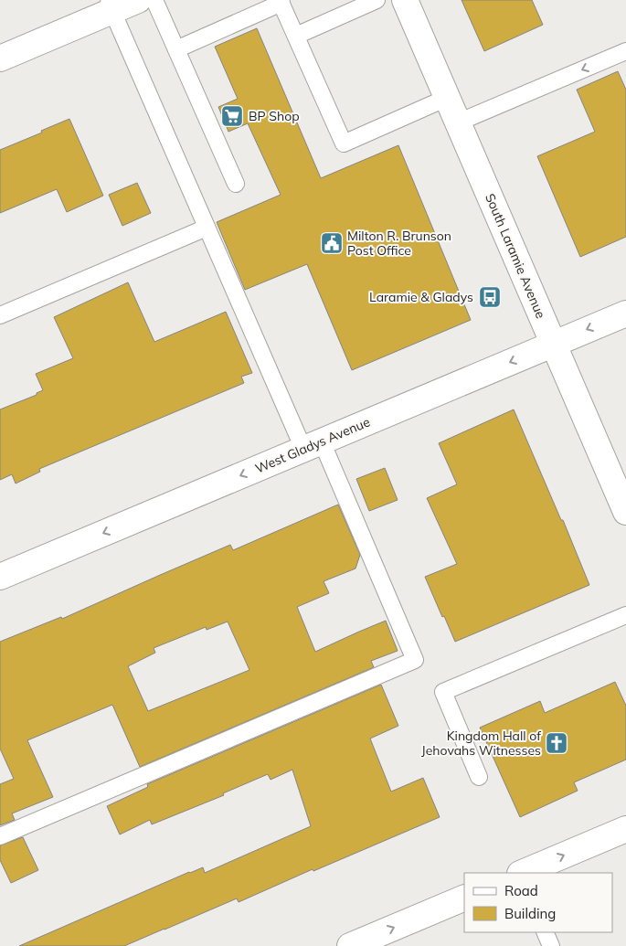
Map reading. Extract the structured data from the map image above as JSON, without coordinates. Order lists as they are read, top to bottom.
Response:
{
  "streets": {
    "street": ["South Laramie Avenue", "West Gladys Avenue"]
  },
  "crossings": [
    ["South Laramie Avenue", "West Gladys Avenue"]
  ],
  "one_way": ["West Gladys Avenue"],
  "places": {
    "supermarket": ["BP Shop"],
    "public building": ["Milton R. Brunson Post Office"],
    "bus stop": ["Laramie & Gladys"],
    "church": ["Kingdom Hall of Jehovahs Witnesses"]
  },
  "legend": ["Road", "Building"]
}
